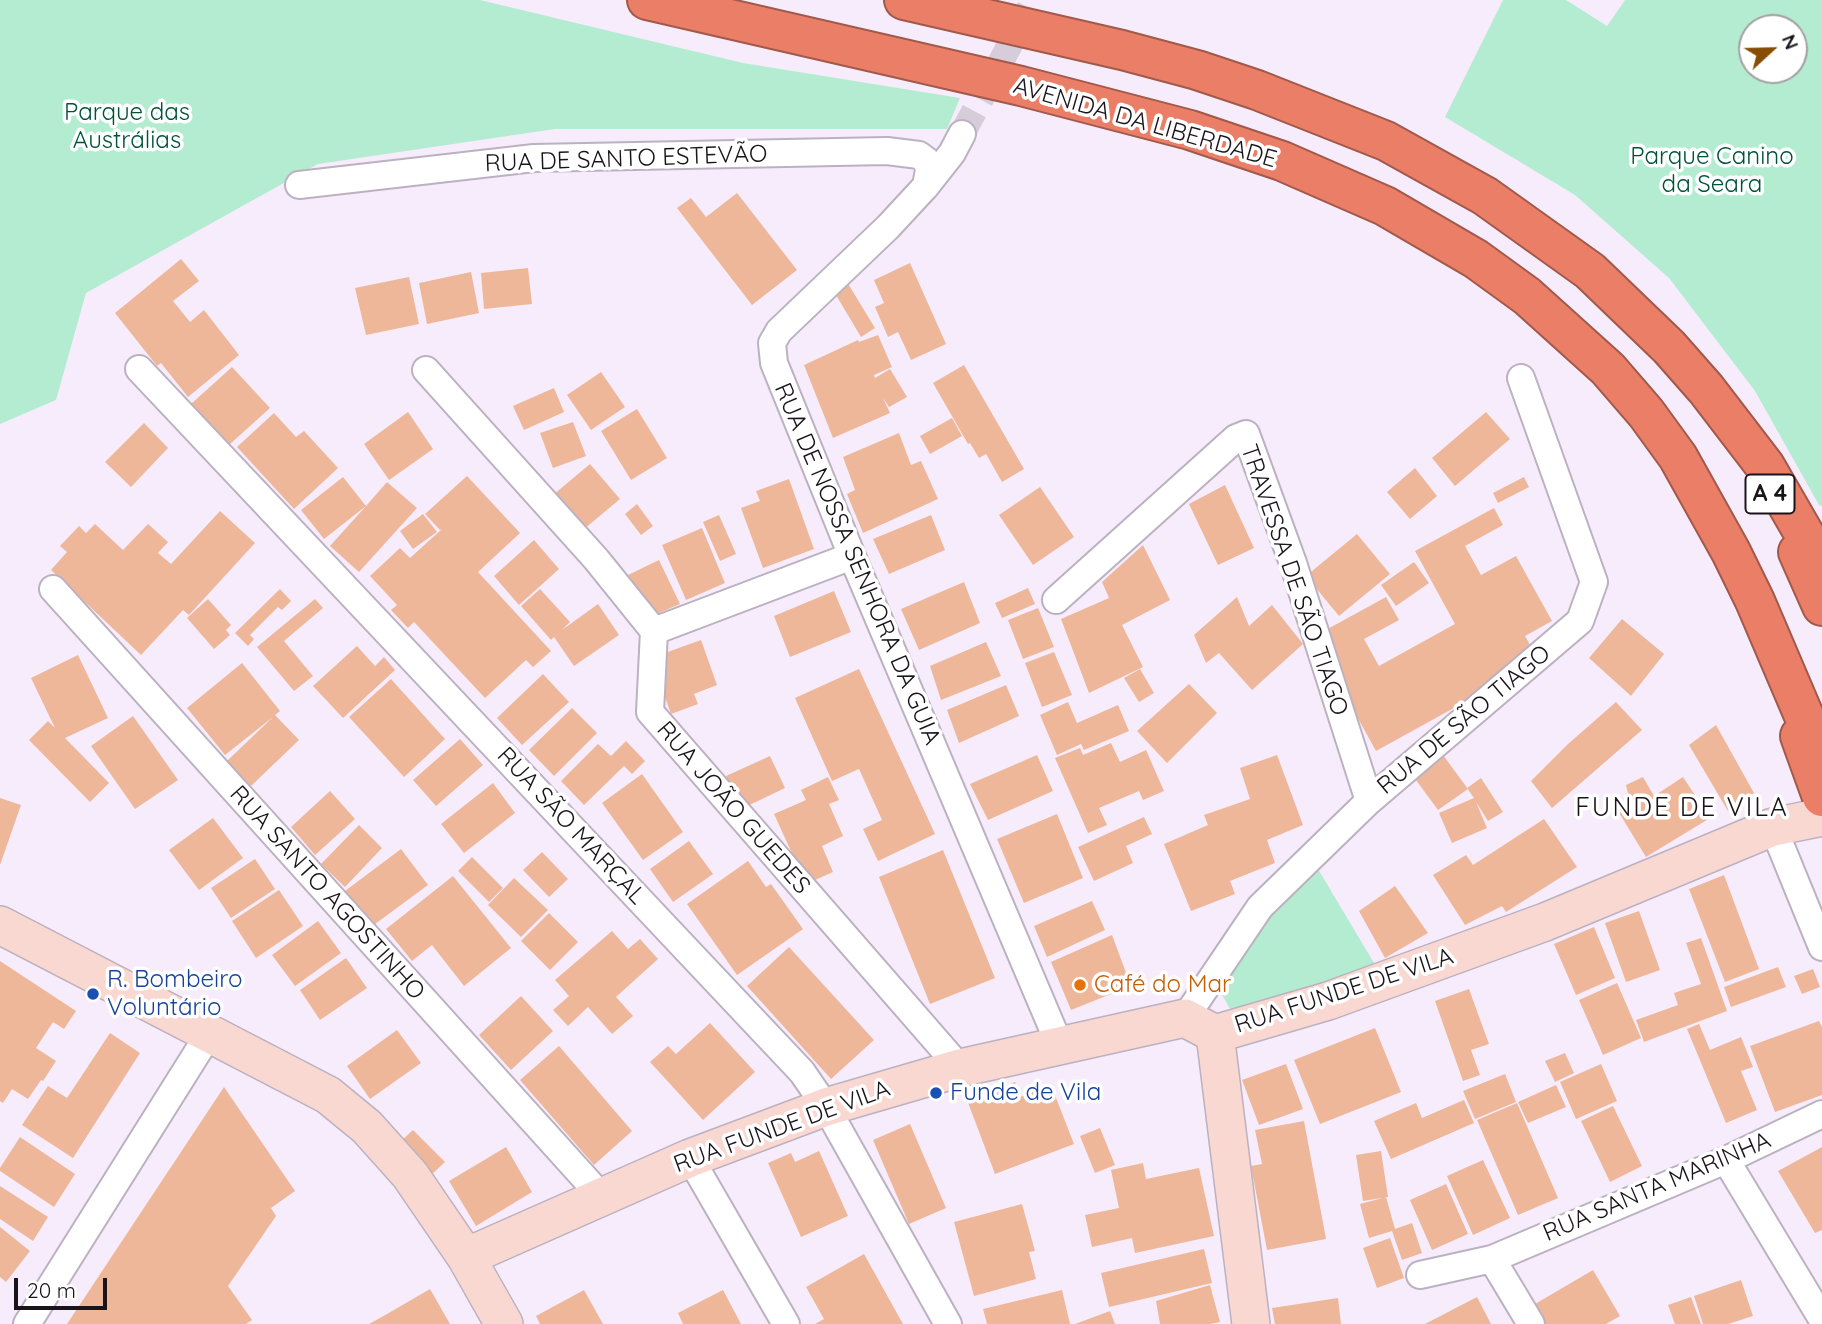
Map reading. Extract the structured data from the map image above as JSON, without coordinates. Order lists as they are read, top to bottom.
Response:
{
  "streets": {
    "highway": ["AVENIDA DA LIBERDADE", "A 4"],
    "street": [
      "RUA DE SANTO ESTEVÃO",
      "RUA DE NOSSA SENHORA DA GUIA",
      "TRAVESSA DE SÃO TIAGO",
      "RUA DE SÃO TIAGO",
      "RUA JOÃO GUEDES",
      "RUA SÃO MARÇAL",
      "RUA SANTO AGOSTINHO",
      "RUA FUNDE DE VILA",
      "RUA SANTA MARINHA"
    ]
  },
  "crossings": [
    ["RUA DE SANTO ESTEVÃO", "RUA DE NOSSA SENHORA DA GUIA"],
    ["RUA DE NOSSA SENHORA DA GUIA", "RUA FUNDE DE VILA"],
    ["TRAVESSA DE SÃO TIAGO", "RUA DE SÃO TIAGO"],
    ["RUA DE SÃO TIAGO", "RUA FUNDE DE VILA"],
    ["RUA JOÃO GUEDES", "RUA FUNDE DE VILA"],
    ["RUA SÃO MARÇAL", "RUA FUNDE DE VILA"],
    ["RUA SANTO AGOSTINHO", "RUA FUNDE DE VILA"]
  ],
  "districts": ["FUNDE DE VILA"],
  "parks": ["Parque das Austrálias", "Parque Canino da Seara"],
  "places": ["Café do Mar", "R. Bombeiro Voluntário", "Funde de Vila"],
  "scale_bar": "20 m",
  "north": "right"
}
